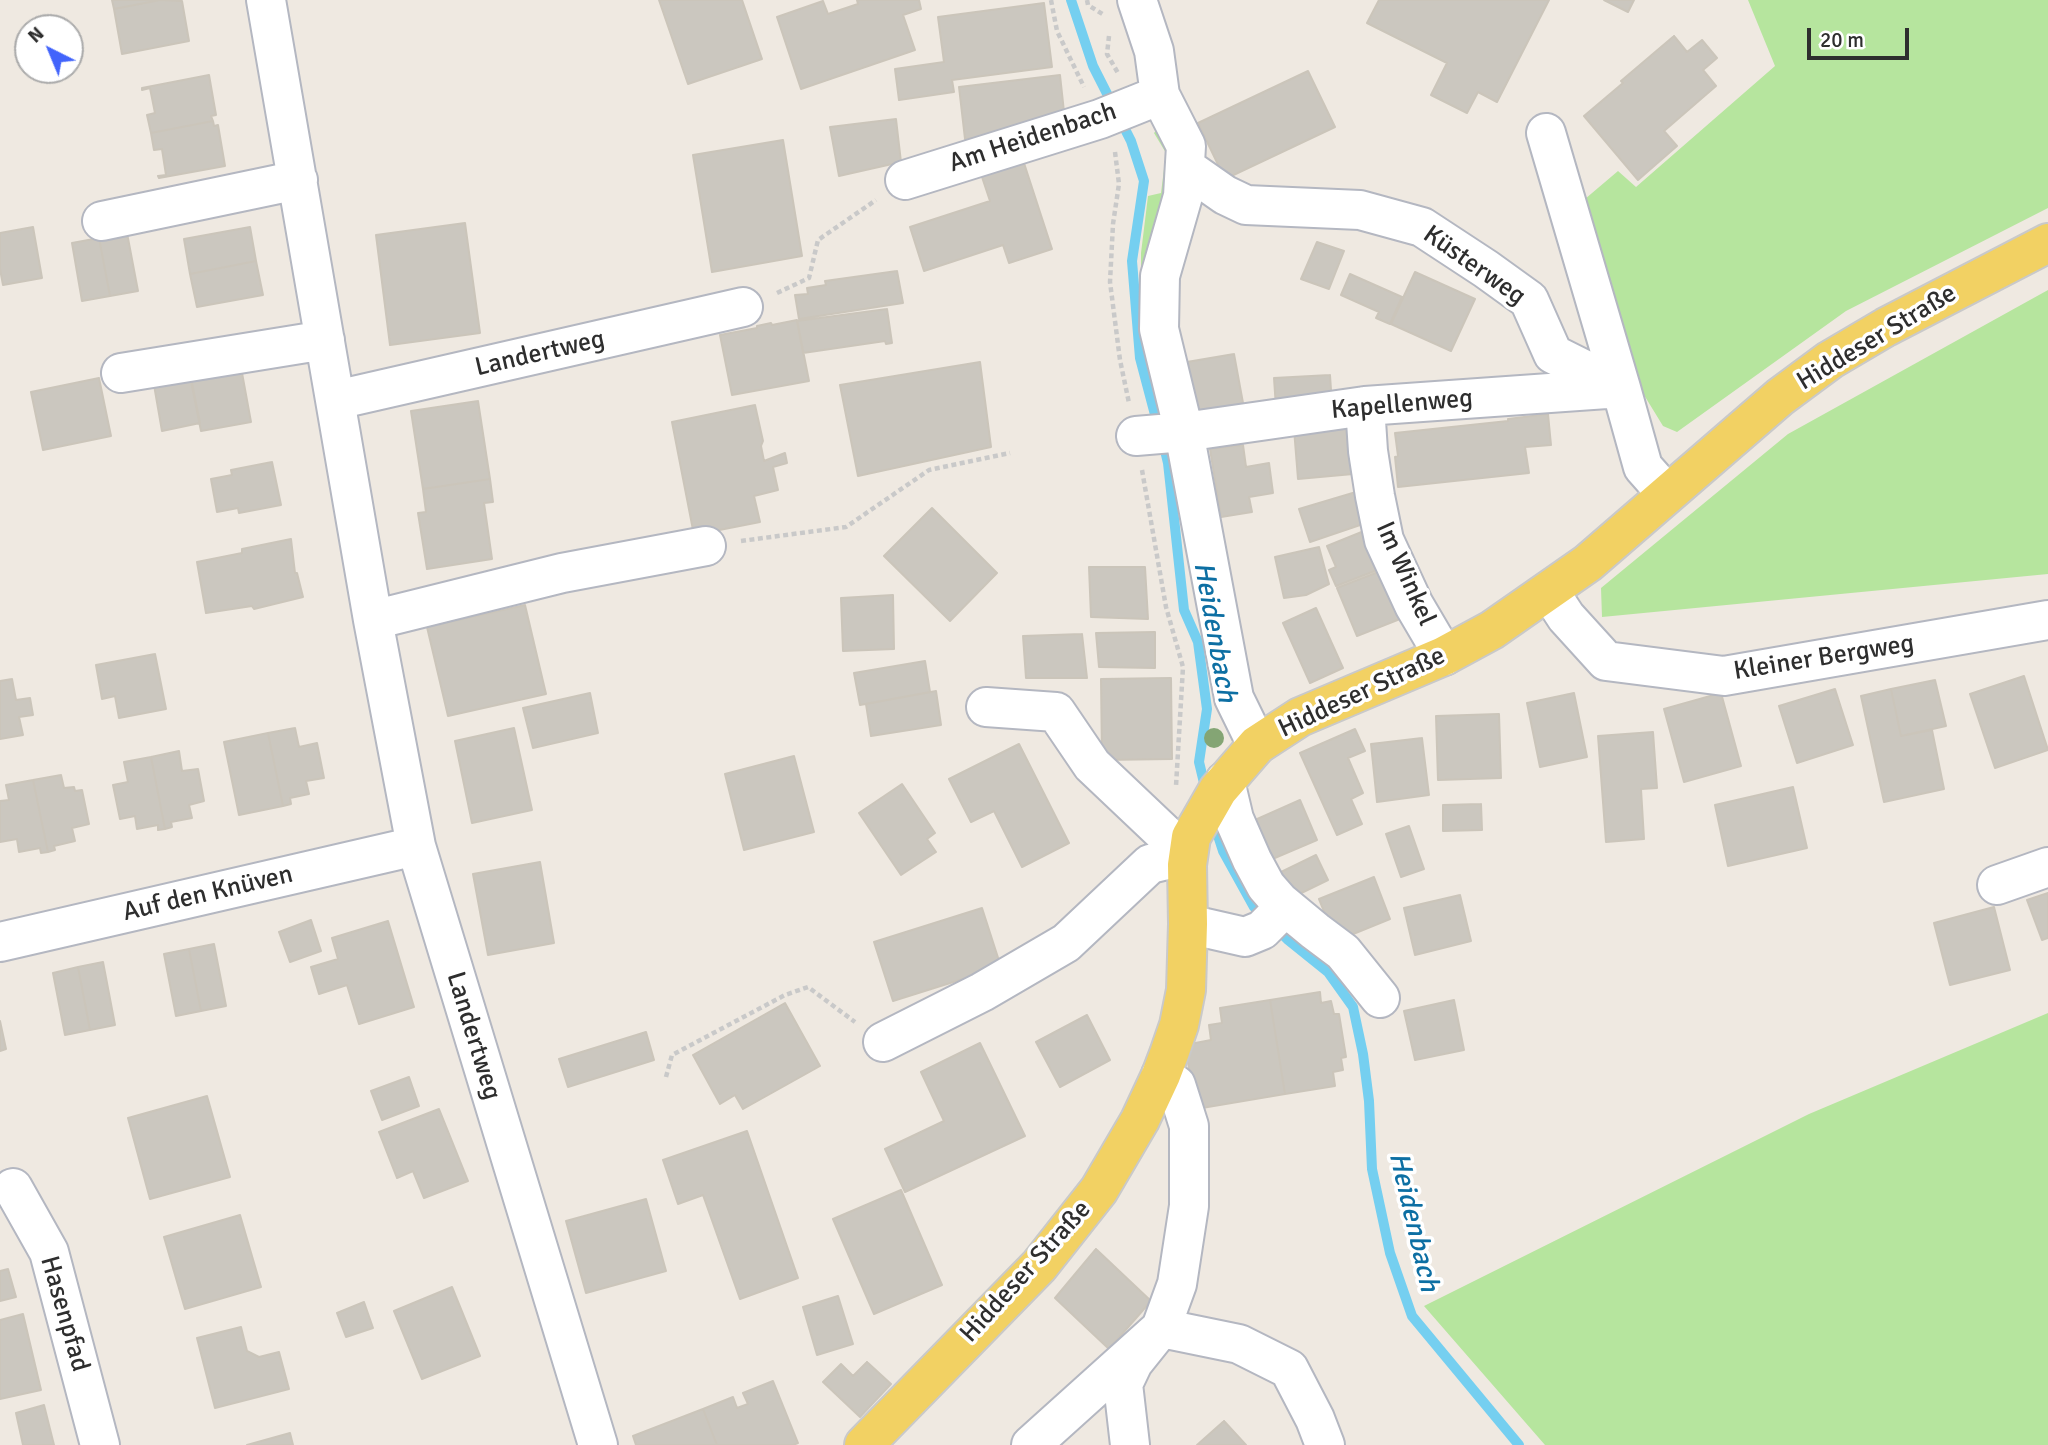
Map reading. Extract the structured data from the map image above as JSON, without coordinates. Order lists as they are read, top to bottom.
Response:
{
  "streets": {
    "main road": ["Hiddeser Straße"],
    "street": [
      "Am Heidenbach",
      "Küsterweg",
      "Landertweg",
      "Kapellenweg",
      "Im Winkel",
      "Kleiner Bergweg",
      "Auf den Knüven",
      "Hasenpfad"
    ]
  },
  "crossings": [
    ["Küsterweg", "Kapellenweg"],
    ["Hiddeser Straße", "Im Winkel"],
    ["Hiddeser Straße", "Kleiner Bergweg"],
    ["Landertweg", "Auf den Knüven"],
    ["Kapellenweg", "Im Winkel"]
  ],
  "water": ["Heidenbach"],
  "scale_bar": "20 m",
  "north": "top left"
}
